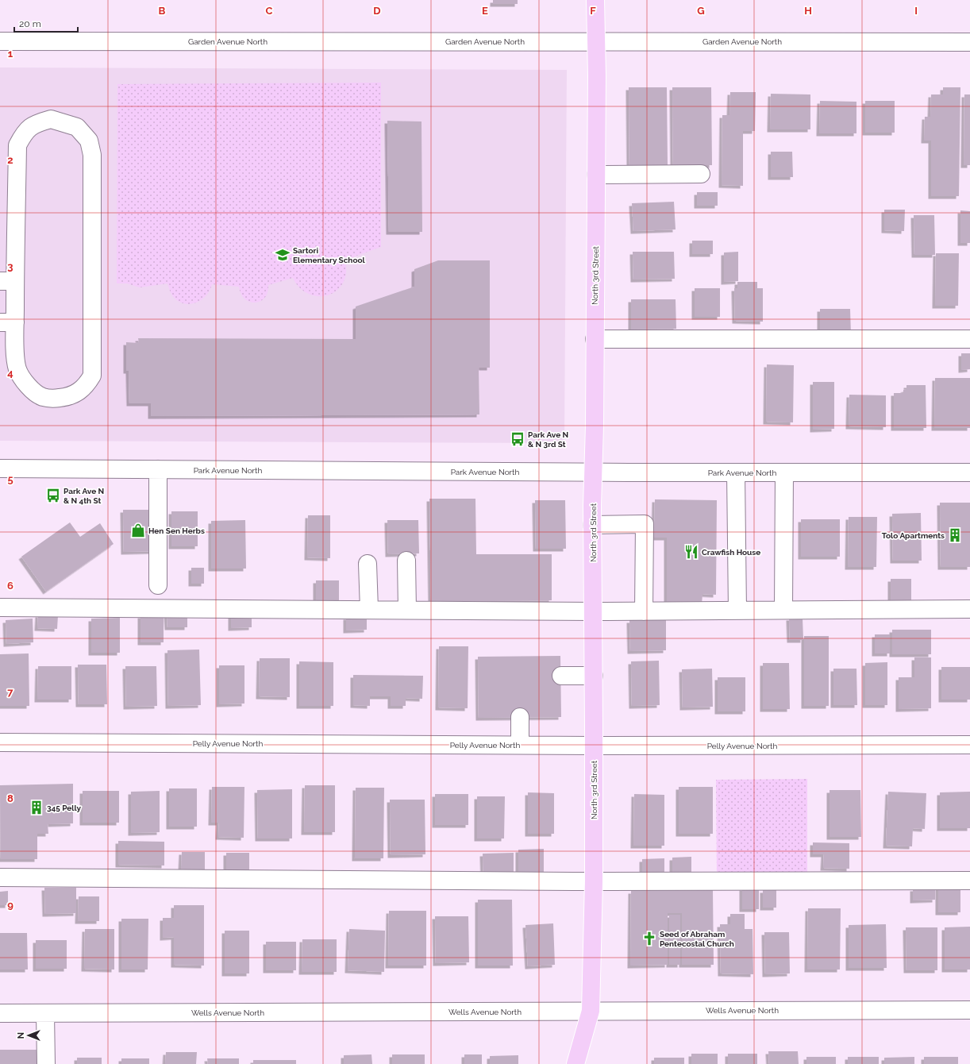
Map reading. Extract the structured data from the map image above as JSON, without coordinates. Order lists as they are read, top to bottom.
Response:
{
  "streets": {
    "main road": ["North 3rd Street"],
    "street": [
      "Garden Avenue North",
      "Park Avenue North",
      "Pelly Avenue North",
      "Wells Avenue North"
    ]
  },
  "crossings": [
    ["Garden Avenue North", "North 3rd Street"],
    ["North 3rd Street", "Park Avenue North"],
    ["North 3rd Street", "Pelly Avenue North"],
    ["North 3rd Street", "Wells Avenue North"]
  ],
  "places": {
    "school or university": ["Sartori Elementary School"],
    "bus stop": ["Park Ave N & N 3rd St", "Park Ave N & N 4th St"],
    "shop": ["Hen Sen Herbs"],
    "building": ["Tolo Apartments", "345 Pelly"],
    "restaurant": ["Crawfish House"],
    "church": ["Seed of Abraham Pentecostal Church"]
  },
  "scale_bar": "20 m",
  "north": "left",
  "grid": {
    "columns": [
      "B",
      "C",
      "D",
      "E",
      "F",
      "G",
      "H",
      "I"
    ],
    "rows": [
      "1",
      "2",
      "3",
      "4",
      "5",
      "6",
      "7",
      "8",
      "9"
    ]
  }
}
